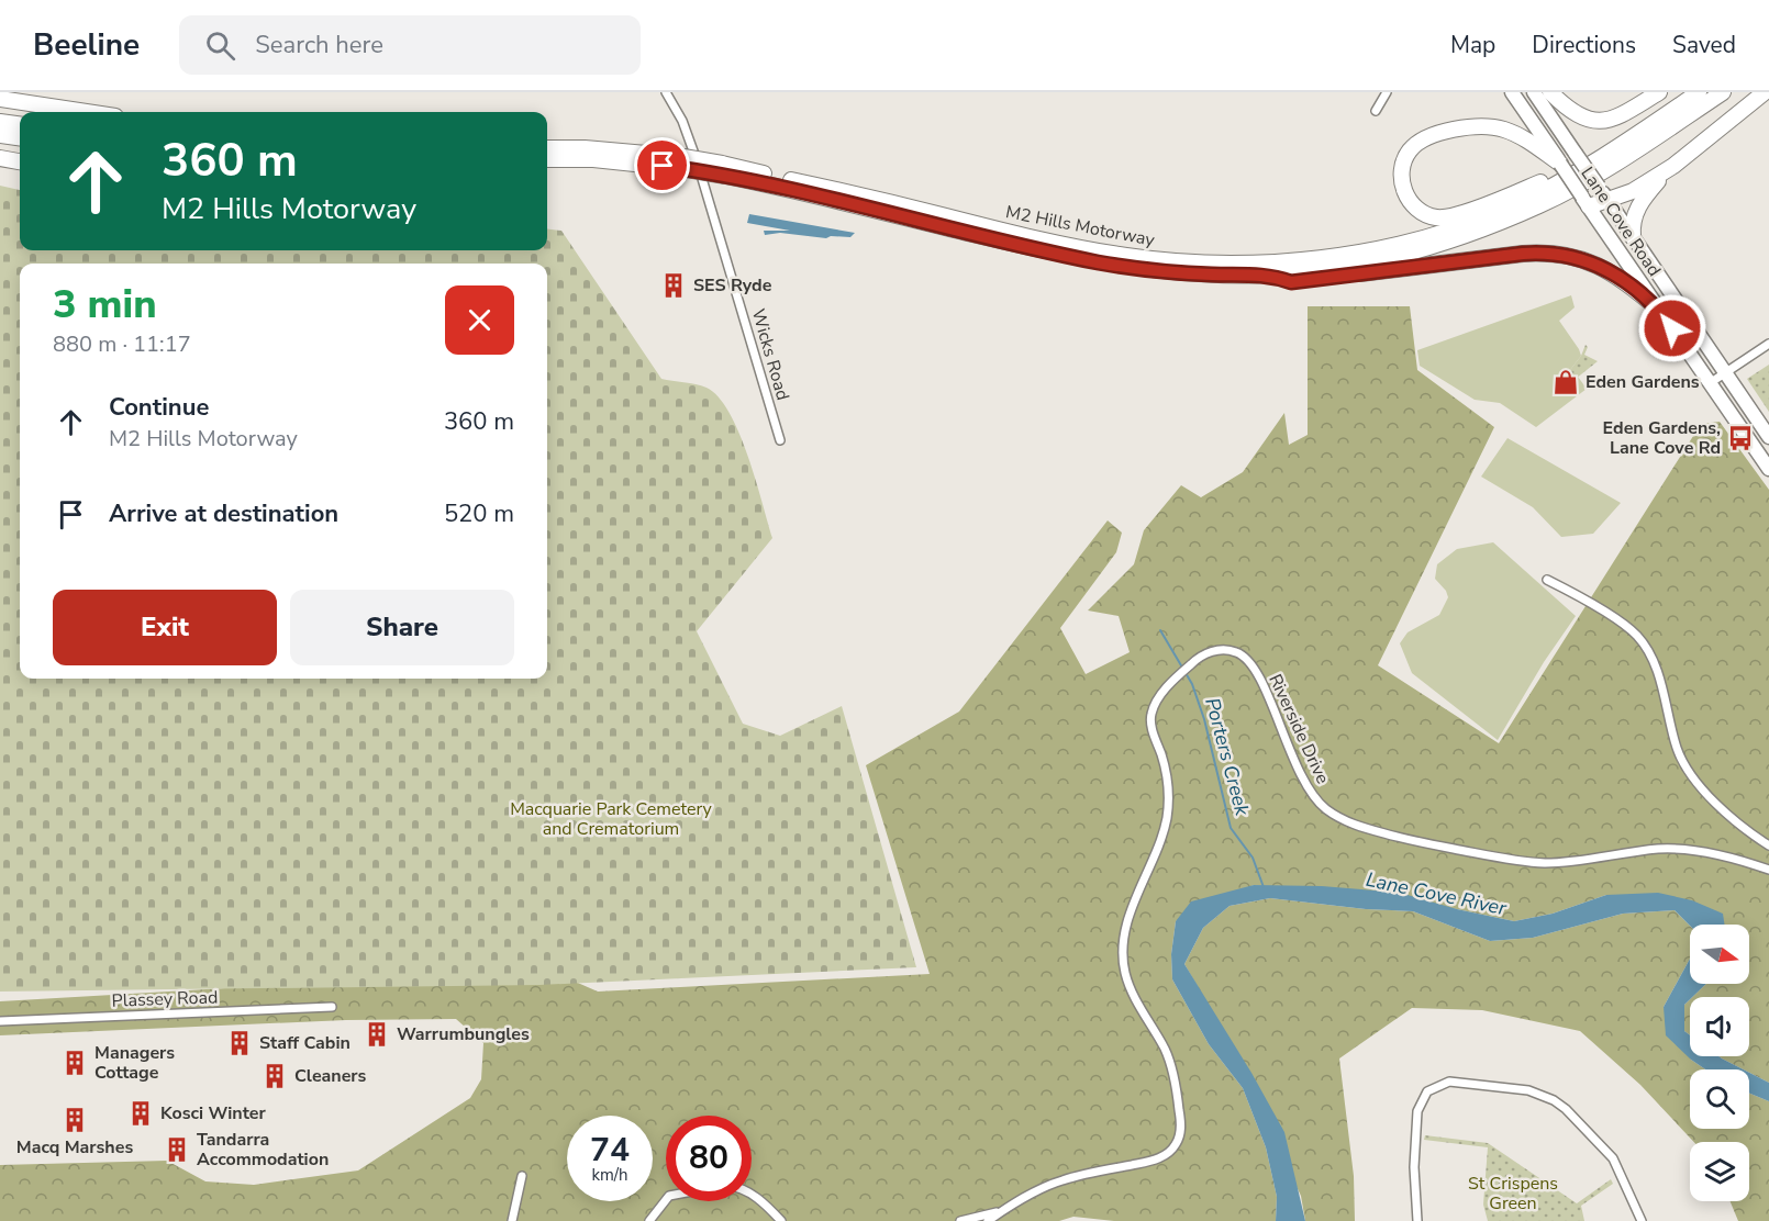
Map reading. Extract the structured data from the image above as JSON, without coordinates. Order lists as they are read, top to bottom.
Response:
{
  "streets": {
    "highway": ["Lane Cove Road", "M2 Hills Motorway"],
    "street": ["Wicks Road", "Riverside Drive", "Plassey Road"]
  },
  "crossings": [
    ["Lane Cove Road", "M2 Hills Motorway"]
  ],
  "water": ["Porters Creek", "Lane Cove River"],
  "parks": ["Macquarie Park Cemetery and Crematorium", "St Crispens Green"],
  "places": {
    "building": [
      "SES Ryde",
      "Warrumbungles",
      "Staff Cabin",
      "Managers Cottage",
      "Cleaners",
      "Kosci Winter",
      "Macq Marshes",
      "Tandarra Accommodation"
    ],
    "shop": ["Eden Gardens"],
    "bus stop": ["Eden Gardens, Lane Cove Rd"]
  },
  "north": "right",
  "page": {
    "header": "Beeline",
    "search": "Search here",
    "nav": ["Map", "Directions", "Saved"],
    "turn": ["360 m", "M2 Hills Motorway"],
    "heading": ["3 min", "880 m · 11:17"],
    "list": [
      {
        "name": "Continue",
        "note": "M2 Hills Motorway",
        "value": "360 m"
      },
      {
        "name": "Arrive at destination",
        "value": "520 m"
      }
    ],
    "buttons": ["Exit", "Share"],
    "speed": "74 km/h",
    "limit": "80"
  }
}
